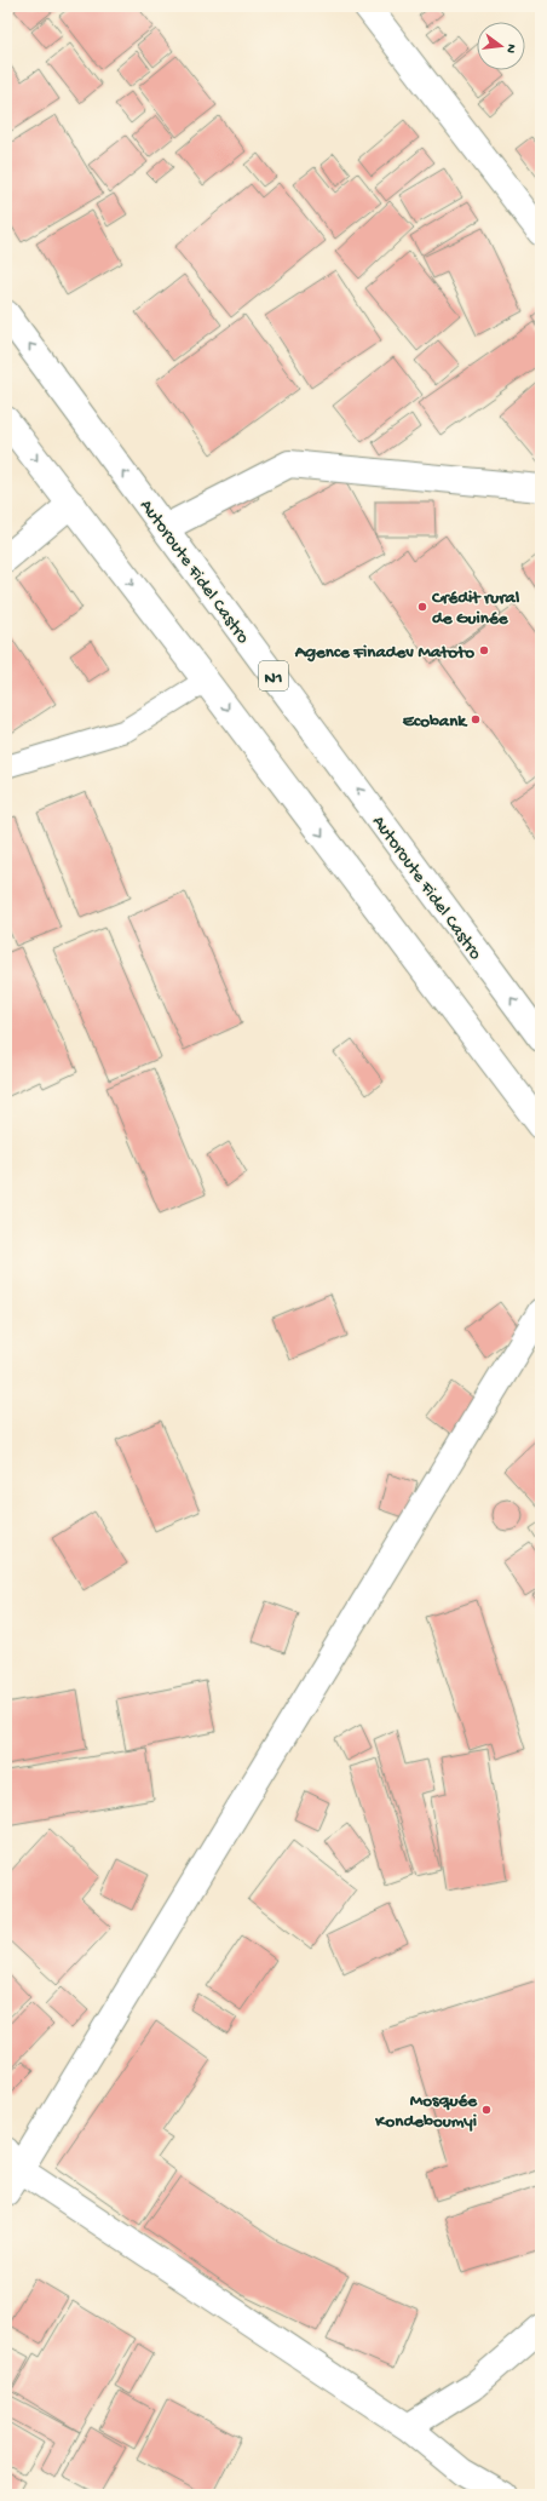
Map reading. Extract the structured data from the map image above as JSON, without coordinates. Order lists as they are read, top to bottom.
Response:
{
  "streets": {
    "main road": ["Autoroute Fidel Castro", "N1"]
  },
  "places": [
    "Crédit rural de Guinée",
    "Agence Finadev Matoto",
    "Ecobank",
    "Mosquée Kondeboumyi"
  ],
  "north": "right"
}
